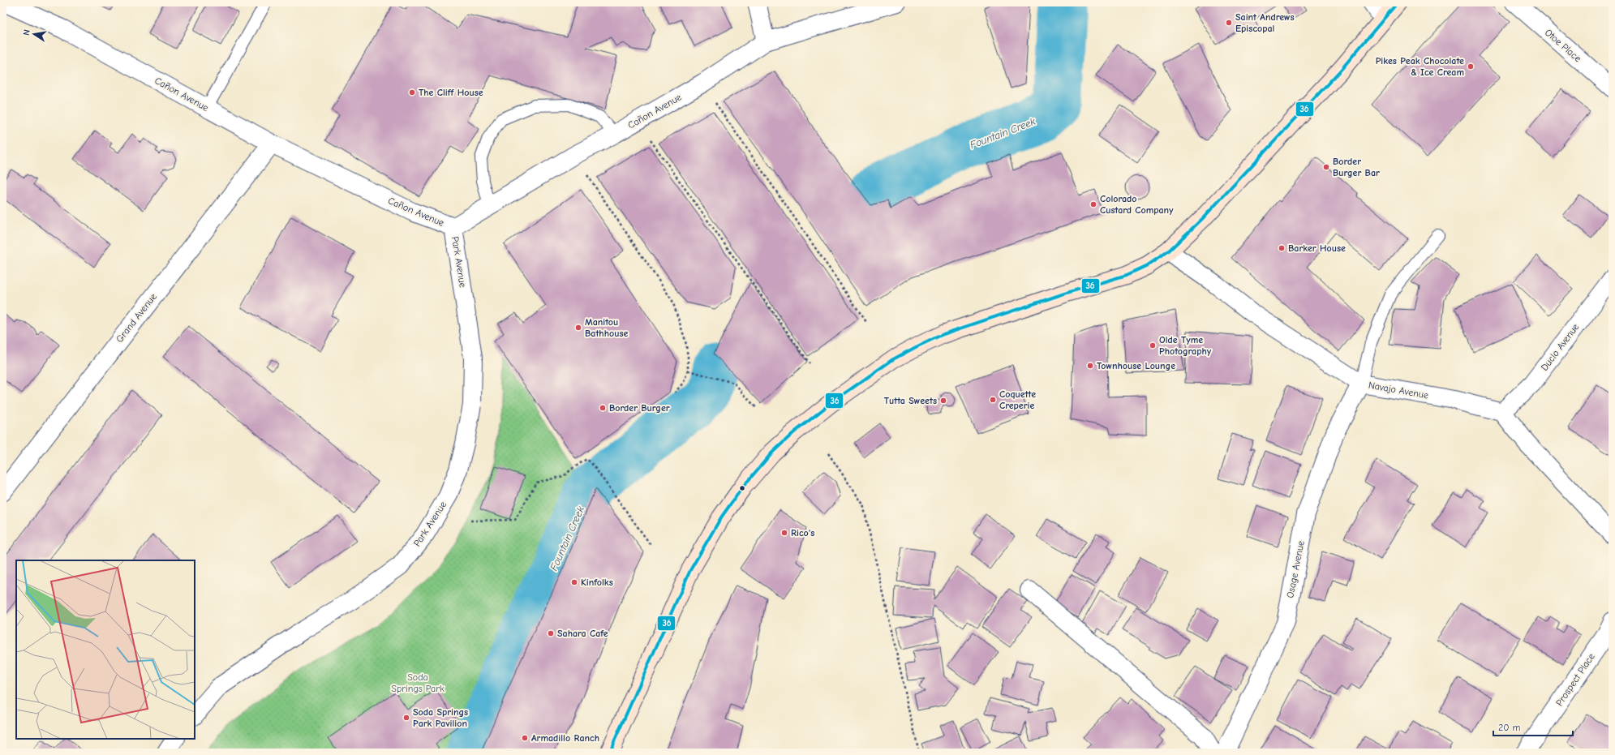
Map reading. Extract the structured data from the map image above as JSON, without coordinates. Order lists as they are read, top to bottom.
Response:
{
  "streets": {
    "street": [
      "Otoe Place",
      "Cañon Avenue",
      "Park Avenue",
      "Grand Avenue",
      "Duclo Avenue",
      "Navajo Avenue",
      "Osage Avenue",
      "Prospect Place"
    ]
  },
  "crossings": [
    ["Cañon Avenue", "Park Avenue"],
    ["Cañon Avenue", "Grand Avenue"],
    ["Duclo Avenue", "Navajo Avenue"],
    ["Navajo Avenue", "Osage Avenue"]
  ],
  "water": ["Fountain Creek"],
  "parks": ["Soda Springs Park"],
  "places": [
    "Saint Andrews Episcopal",
    "Pikes Peak Chocolate & Ice Cream",
    "The Cliff House",
    "Border Burger Bar",
    "Colorado Custard Company",
    "Barker House",
    "Manitou Bathhouse",
    "Olde Tyme Photography",
    "Townhouse Lounge",
    "Coquette Creperie",
    "Tutta Sweets",
    "Border Burger",
    "Rico's",
    "Kinfolks",
    "Sahara Cafe",
    "Soda Springs Park Pavilion",
    "Armadillo Ranch"
  ],
  "lines": ["transit line 36"],
  "scale_bar": "20 m",
  "north": "left"
}
